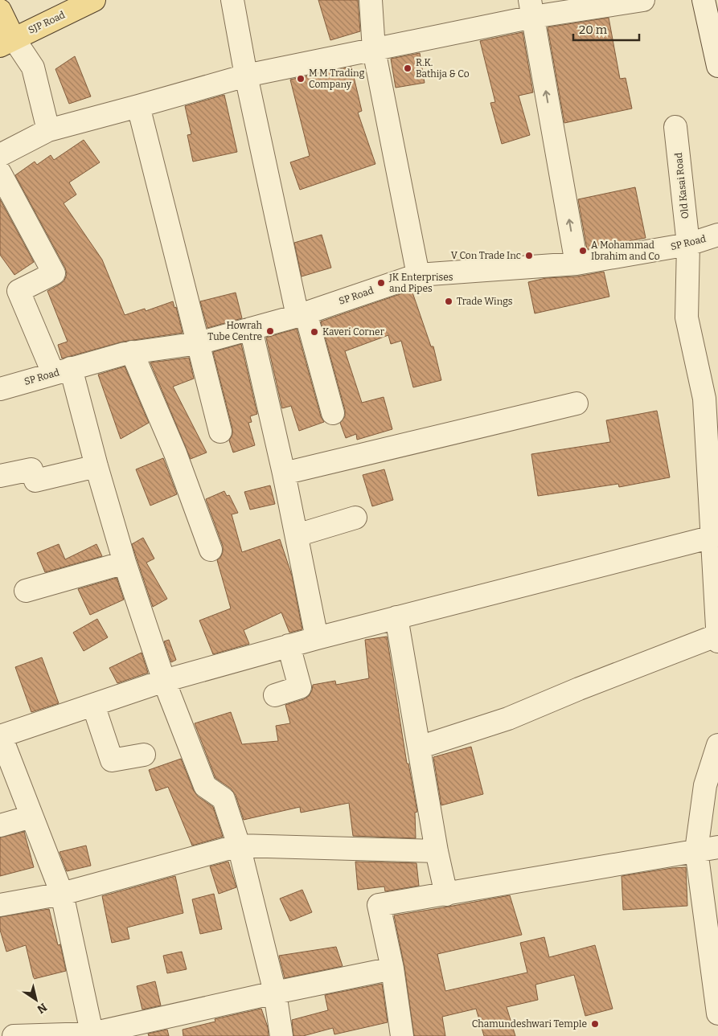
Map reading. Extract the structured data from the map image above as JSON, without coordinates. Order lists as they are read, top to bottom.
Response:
{
  "streets": {
    "main road": ["SJP Road"],
    "street": ["Old Kasai Road", "SP Road"]
  },
  "crossings": [
    ["Old Kasai Road", "SP Road"]
  ],
  "places": [
    "R.K. Bathija & Co",
    "M M Trading Company",
    "A Mohammad Ibrahim and Co",
    "V Con Trade Inc",
    "JK Enterprises and Pipes",
    "Trade Wings",
    "Howrah Tube Centre",
    "Kaveri Corner",
    "Chamundeshwari Temple"
  ],
  "scale_bar": "20 m",
  "north": "bottom right"
}
